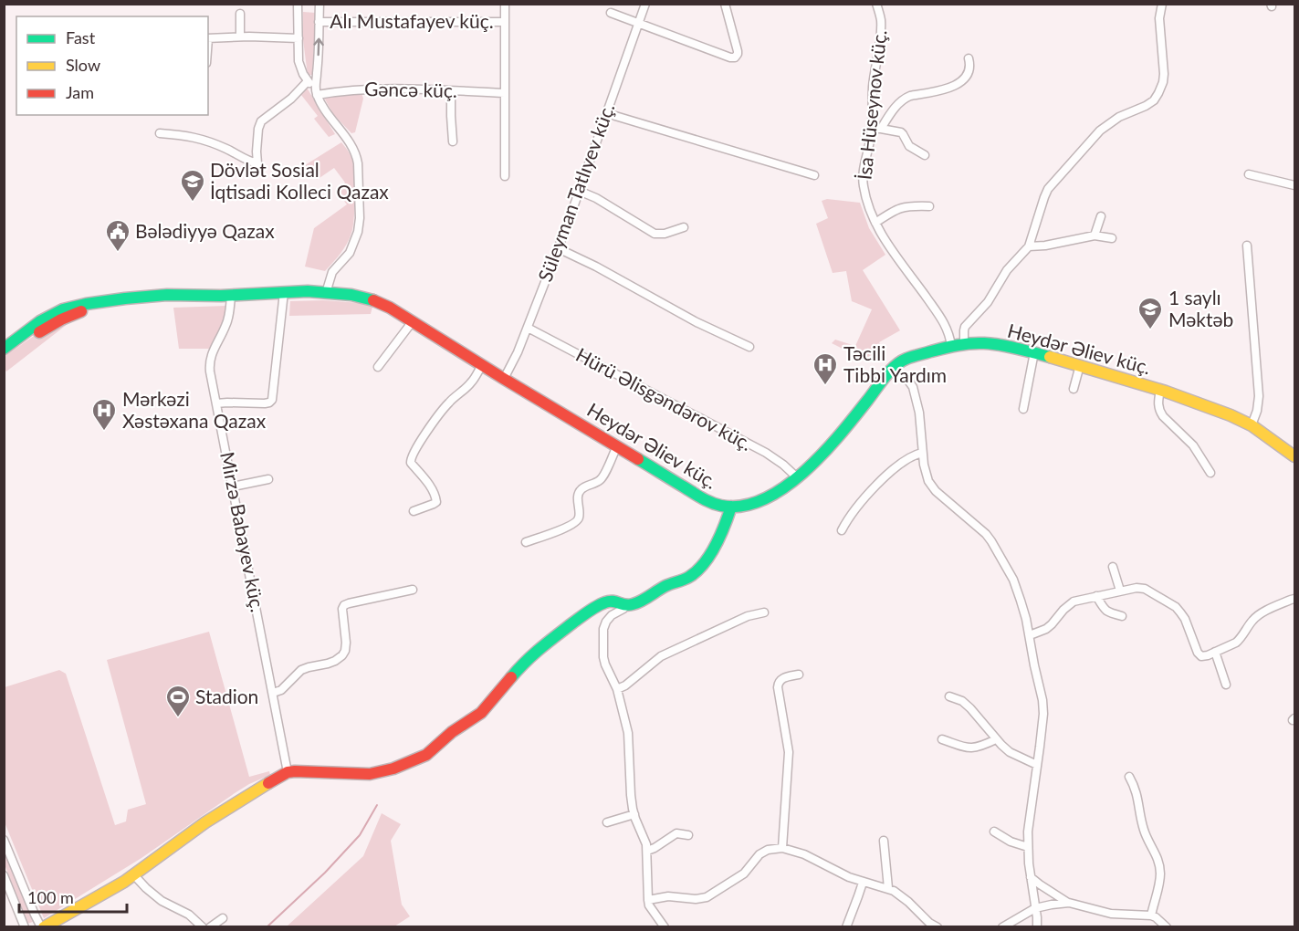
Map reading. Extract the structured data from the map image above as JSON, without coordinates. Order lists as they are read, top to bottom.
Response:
{
  "streets": {
    "main road": ["Heydər Əliev küç."],
    "street": [
      "Alı Mustafayev küç.",
      "Gəncə küç.",
      "İsa Hüseynov küç.",
      "Süleyman Tatlıyev küç.",
      "Hürü Əlisgəndərov küç.",
      "Mirzə Babayev küç."
    ]
  },
  "crossings": [
    ["İsa Hüseynov küç.", "Heydər Əliev küç."],
    ["Süleyman Tatlıyev küç.", "Heydər Əliev küç."],
    ["Süleyman Tatlıyev küç.", "Hürü Əlisgəndərov küç."],
    ["Heydər Əliev küç.", "Hürü Əlisgəndərov küç."],
    ["Heydər Əliev küç.", "Mirzə Babayev küç."]
  ],
  "places": {
    "school or university": ["Dövlət Sosial İqtisadi Kolleci Qazax", "1 saylı Məktəb"],
    "public building": ["Bələdiyyə Qazax"],
    "hospital": ["Təcili Tibbi Yardım", "Mərkəzi Xəstəxana Qazax"],
    "sports": ["Stadion"]
  },
  "legend": ["Fast", "Slow", "Jam"],
  "scale_bar": "100 m"
}
